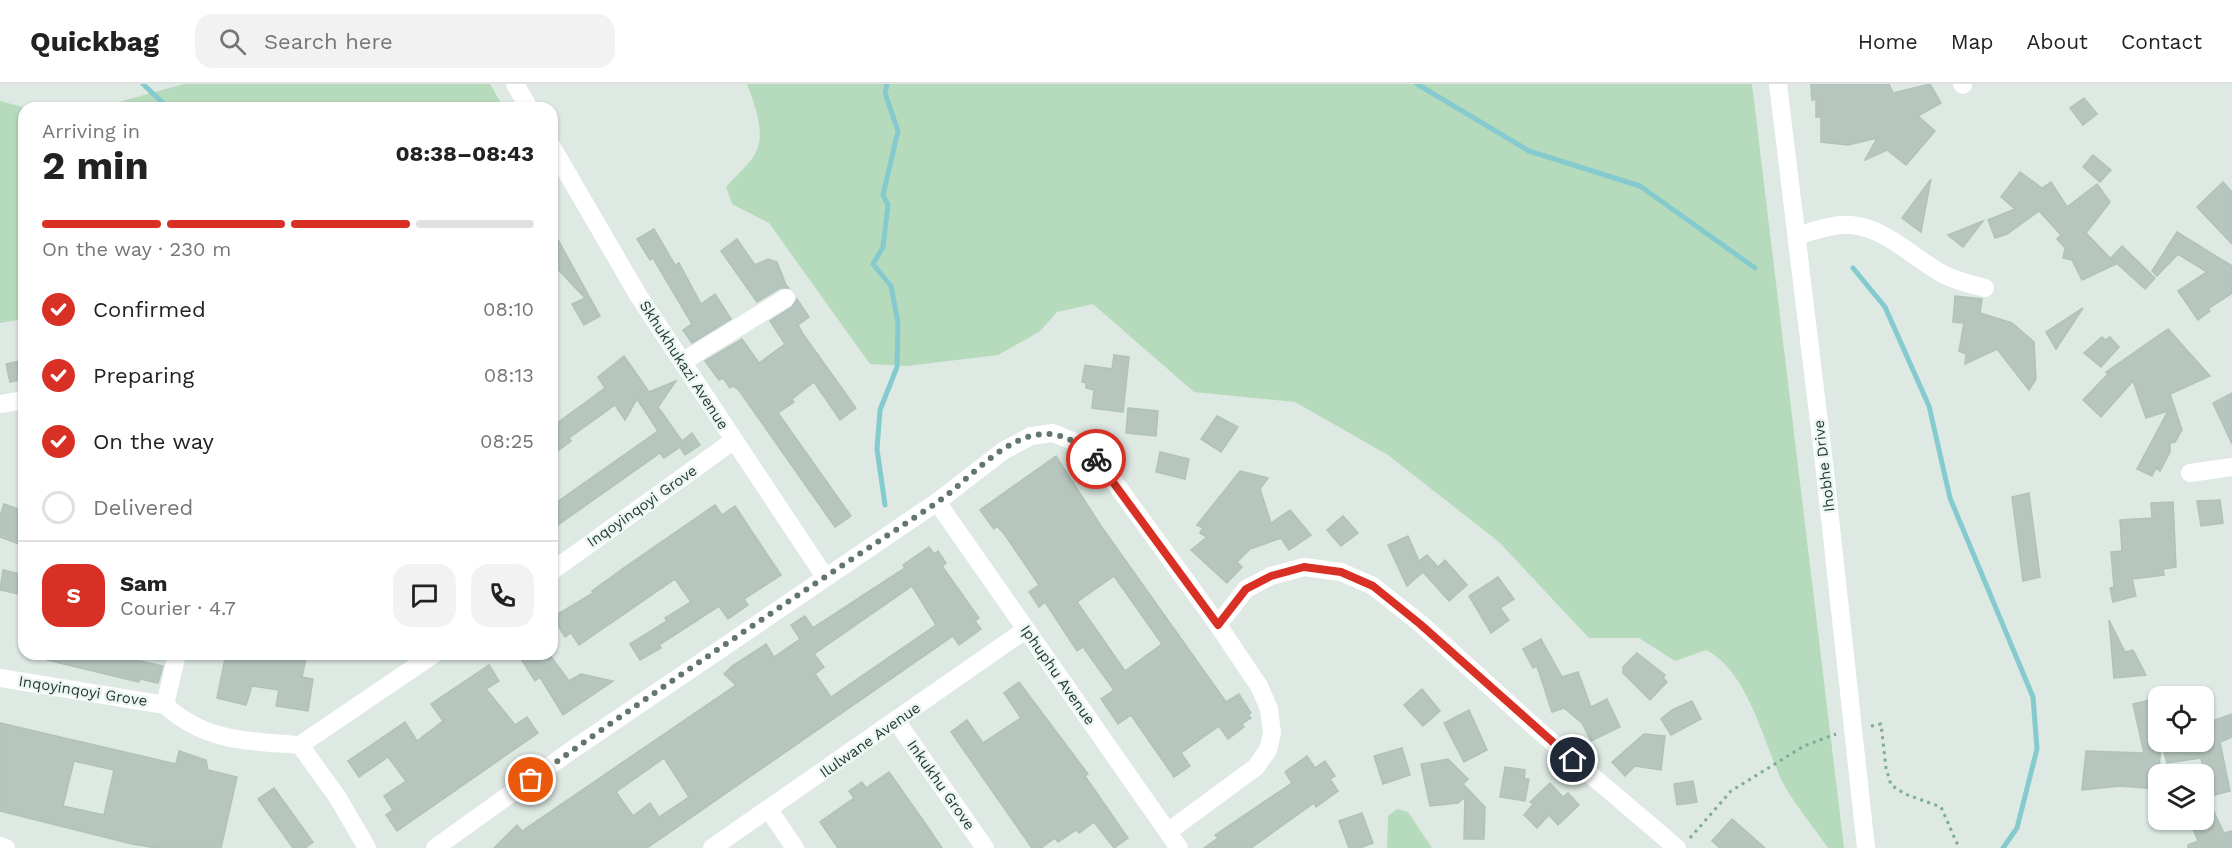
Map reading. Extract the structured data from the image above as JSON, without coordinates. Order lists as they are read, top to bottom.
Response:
{
  "streets": {
    "street": [
      "Skhukhukazi Avenue",
      "Ihobhe Drive",
      "Inqoyinqoyi Grove",
      "Iphuphu Avenue",
      "Ilulwane Avenue",
      "Inkukhu Grove"
    ]
  },
  "crossings": [
    ["Skhukhukazi Avenue", "Inqoyinqoyi Grove"],
    ["Iphuphu Avenue", "Ilulwane Avenue"],
    ["Ilulwane Avenue", "Inkukhu Grove"]
  ],
  "page": {
    "header": "Quickbag",
    "search": "Search here",
    "nav": [
      "Home",
      "Map",
      "About",
      "Contact"
    ],
    "heading": ["2 min", "Arriving in", "08:38–08:43"],
    "panel": ["Sam", "Courier · 4.7"],
    "bar": "On the way · 230 m",
    "list": [
      ["Confirmed", "08:10"],
      ["Preparing", "08:13"],
      ["On the way", "08:25"],
      "Delivered"
    ],
    "round": "S"
  }
}
